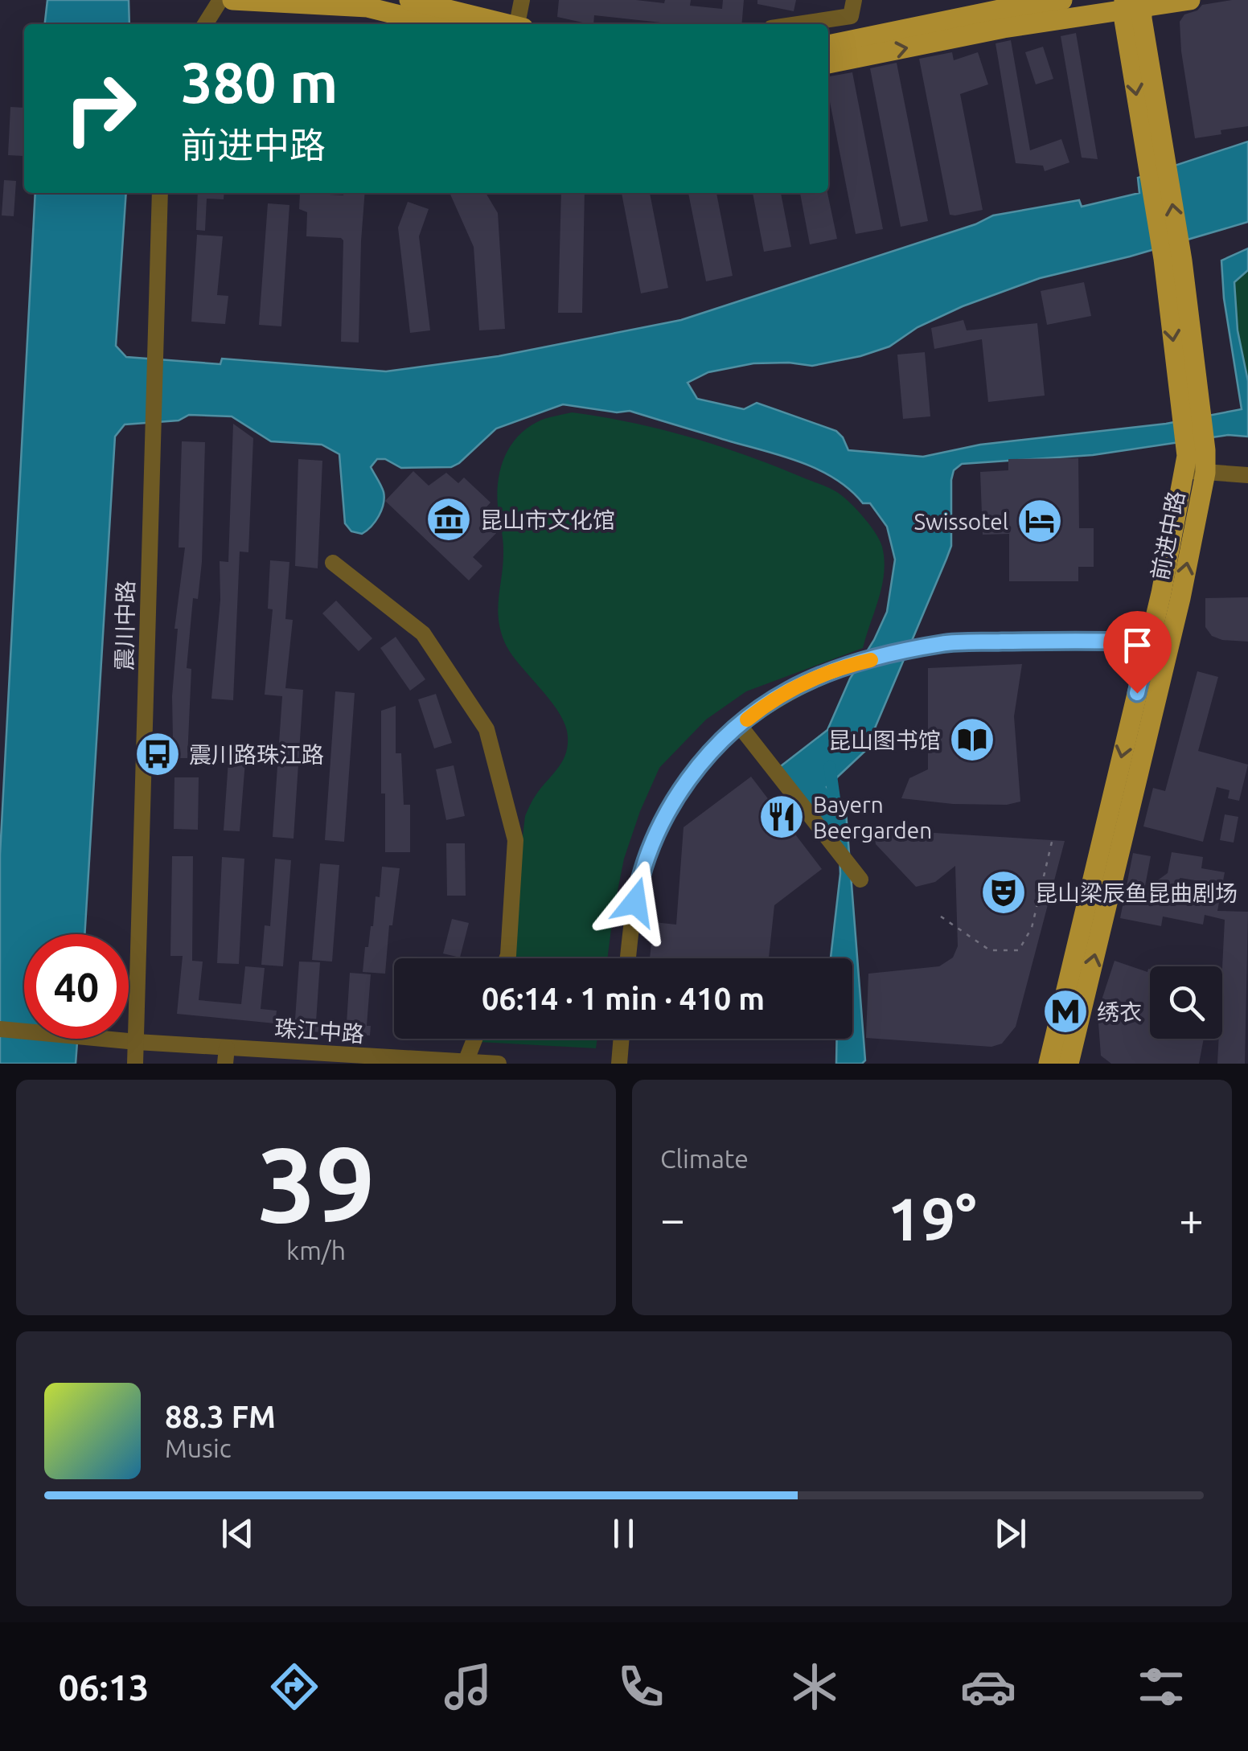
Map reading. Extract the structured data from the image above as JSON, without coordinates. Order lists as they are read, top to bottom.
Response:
{
  "streets": {
    "main road": ["前进中路"],
    "street": ["震川中路", "珠江中路"]
  },
  "crossings": [
    ["震川中路", "珠江中路"]
  ],
  "places": {
    "museum": ["昆山市文化馆"],
    "hotel": ["Swissotel"],
    "library": ["昆山图书馆"],
    "bus stop": ["震川路珠江路"],
    "restaurant": ["Bayern Beergarden"],
    "theatre": ["昆山梁辰鱼昆曲剧场"],
    "metro station": ["绣衣"]
  },
  "page": {
    "turn": ["380 m", "前进中路"],
    "limit": "40",
    "trip": "06:14 · 1 min · 410 m",
    "tile": [
      ["39", "km/h"],
      "Climate"
    ],
    "heat": ["−", "19°", "+"],
    "song": ["88.3 FM", "Music"],
    "tabs": "06:13"
  }
}
